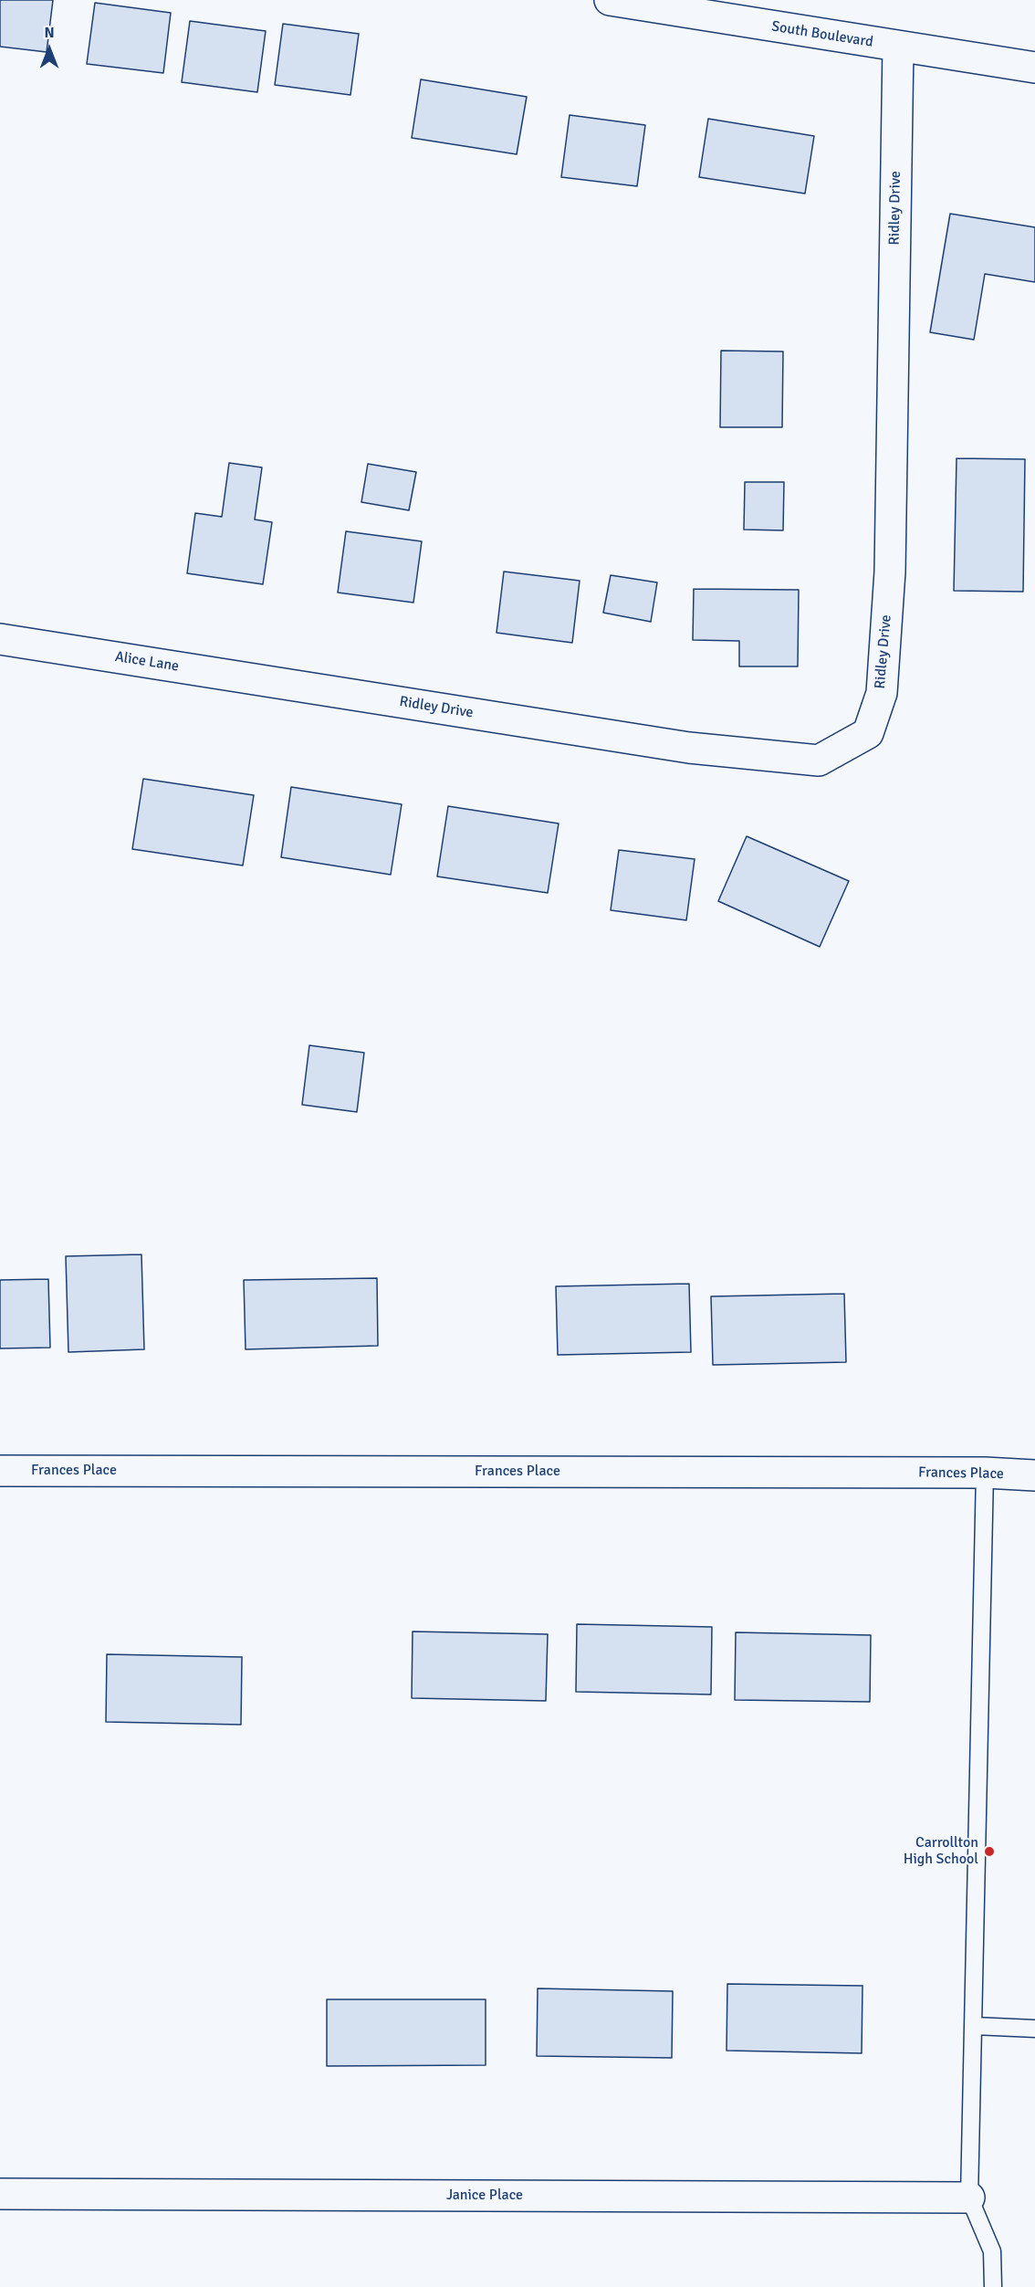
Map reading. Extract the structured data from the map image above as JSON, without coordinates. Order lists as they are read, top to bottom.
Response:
{
  "streets": {
    "street": [
      "South Boulevard",
      "Ridley Drive",
      "Alice Lane",
      "Frances Place",
      "Janice Place"
    ]
  },
  "crossings": [
    ["South Boulevard", "Ridley Drive"],
    ["Ridley Drive", "Alice Lane"]
  ],
  "places": ["Carrollton High School"],
  "north": "top"
}
